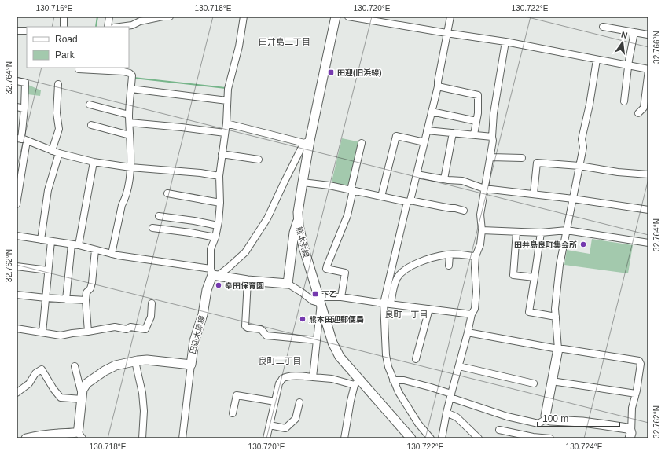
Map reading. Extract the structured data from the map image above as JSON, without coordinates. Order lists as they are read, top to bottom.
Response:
{
  "streets": {
    "main road": ["熊本浜線", "田迎木原線"]
  },
  "districts": ["田井島二丁目", "良町一丁目", "良町二丁目"],
  "places": {
    "transit": ["田迎(旧浜線)", "下乙"],
    "other": ["田井島良町集会所", "幸田保育園", "熊本田迎郵便局"]
  },
  "legend": ["Road", "Park"],
  "scale_bar": "100 m",
  "north": "top",
  "coordinates": [
    "130.716°E",
    "130.718°E",
    "130.720°E",
    "130.722°E",
    "32.766°N",
    "32.764°N",
    "32.762°N",
    "130.724°E"
  ]
}
